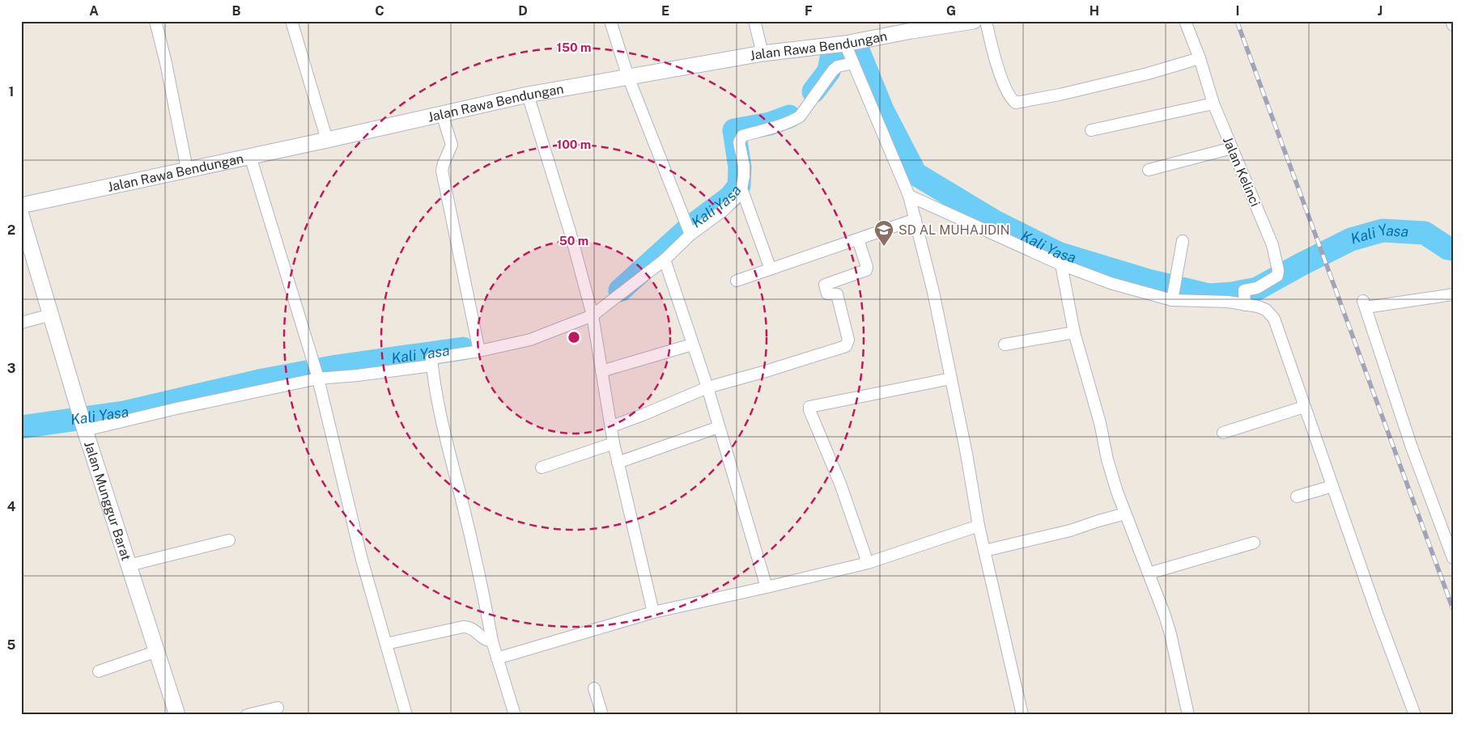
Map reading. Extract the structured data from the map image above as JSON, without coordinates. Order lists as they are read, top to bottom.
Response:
{
  "streets": {
    "street": ["Jalan Rawa Bendungan", "Jalan Kelinci", "Jalan Munggur Barat"]
  },
  "water": ["Kali Yasa"],
  "places": {
    "school or university": ["SD AL MUHAJIDIN"]
  },
  "grid": {
    "columns": [
      "A",
      "B",
      "C",
      "D",
      "E",
      "F",
      "G",
      "H",
      "I",
      "J"
    ],
    "rows": [
      "1",
      "2",
      "3",
      "4",
      "5"
    ]
  },
  "rings": ["150 m", "100 m", "50 m"]
}
